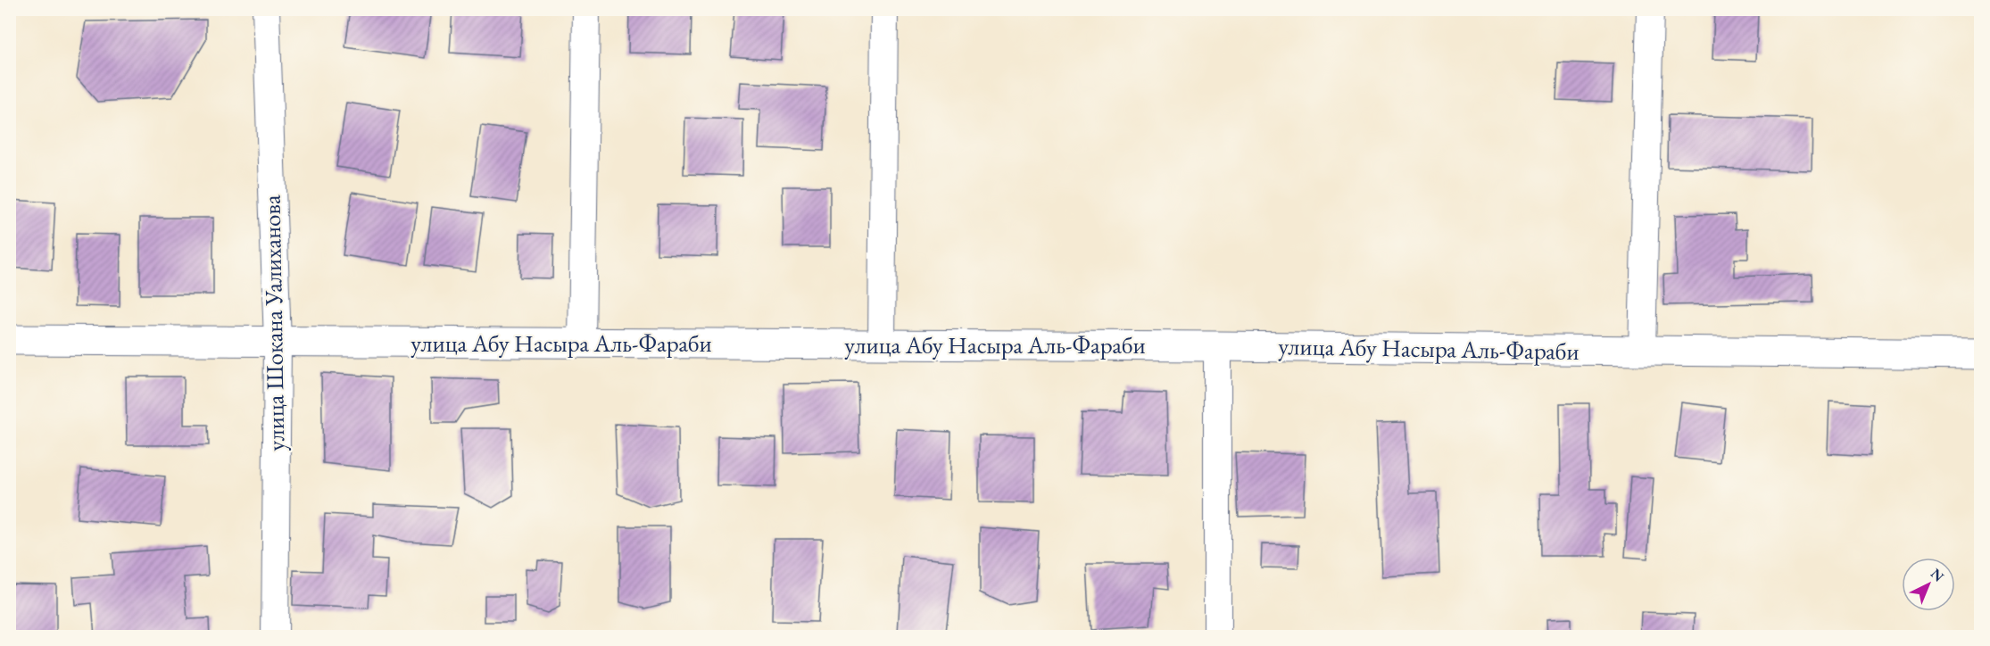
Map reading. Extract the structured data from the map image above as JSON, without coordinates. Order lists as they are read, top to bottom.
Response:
{
  "streets": {
    "street": ["улица Шокана Уалиханова", "улица Абу Насыра Аль-Фараби"]
  },
  "crossings": [
    ["улица Шокана Уалиханова", "улица Абу Насыра Аль-Фараби"]
  ],
  "north": "top right"
}
